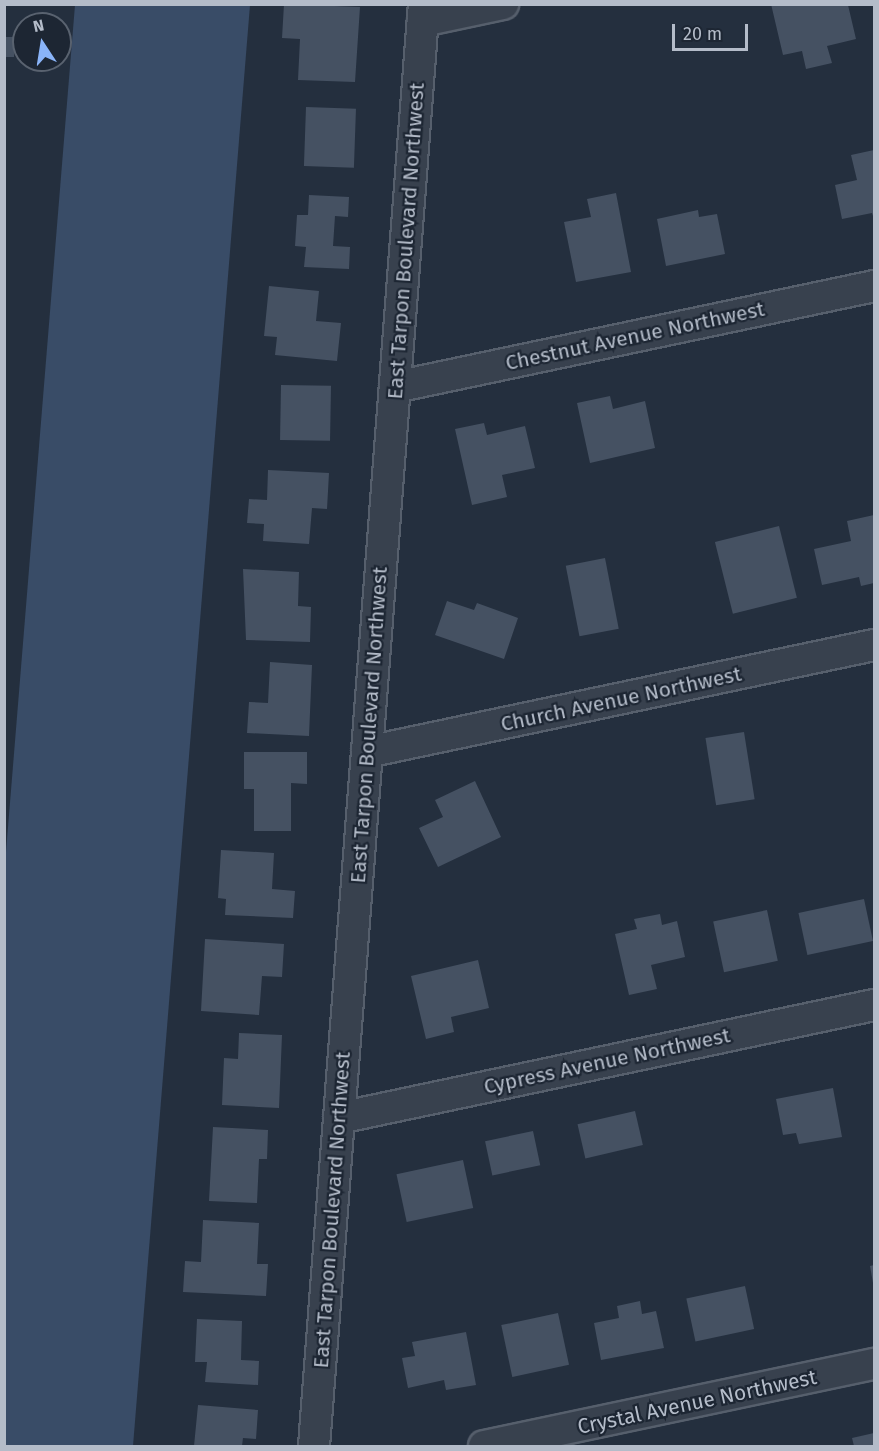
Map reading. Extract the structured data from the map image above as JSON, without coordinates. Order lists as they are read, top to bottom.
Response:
{
  "streets": {
    "street": [
      "East Tarpon Boulevard Northwest",
      "Chestnut Avenue Northwest",
      "Church Avenue Northwest",
      "Cypress Avenue Northwest",
      "Crystal Avenue Northwest"
    ]
  },
  "crossings": [
    ["East Tarpon Boulevard Northwest", "Chestnut Avenue Northwest"],
    ["East Tarpon Boulevard Northwest", "Church Avenue Northwest"],
    ["East Tarpon Boulevard Northwest", "Cypress Avenue Northwest"]
  ],
  "scale_bar": "20 m",
  "north": "top"
}
